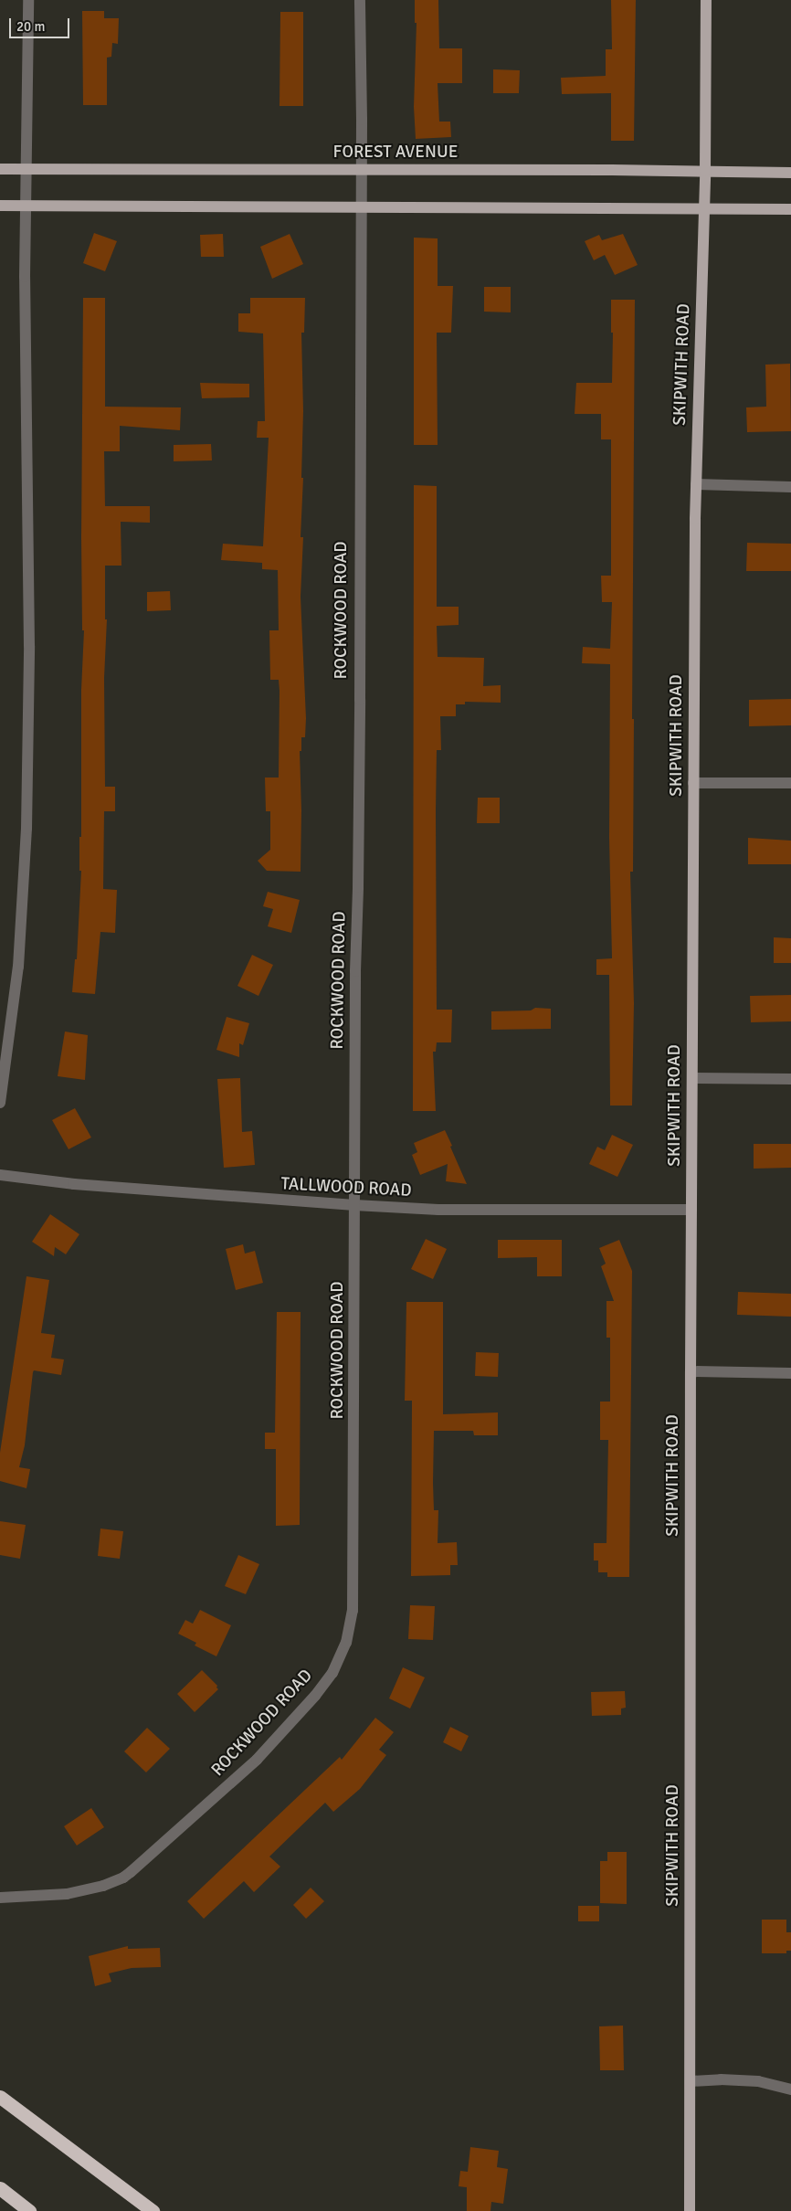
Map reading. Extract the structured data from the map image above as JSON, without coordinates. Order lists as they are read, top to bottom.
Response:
{
  "streets": {
    "main road": ["FOREST AVENUE", "SKIPWITH ROAD"],
    "street": ["ROCKWOOD ROAD", "TALLWOOD ROAD"]
  },
  "crossings": [
    ["FOREST AVENUE", "SKIPWITH ROAD"],
    ["FOREST AVENUE", "ROCKWOOD ROAD"],
    ["SKIPWITH ROAD", "TALLWOOD ROAD"],
    ["ROCKWOOD ROAD", "TALLWOOD ROAD"]
  ],
  "scale_bar": "20 m"
}
